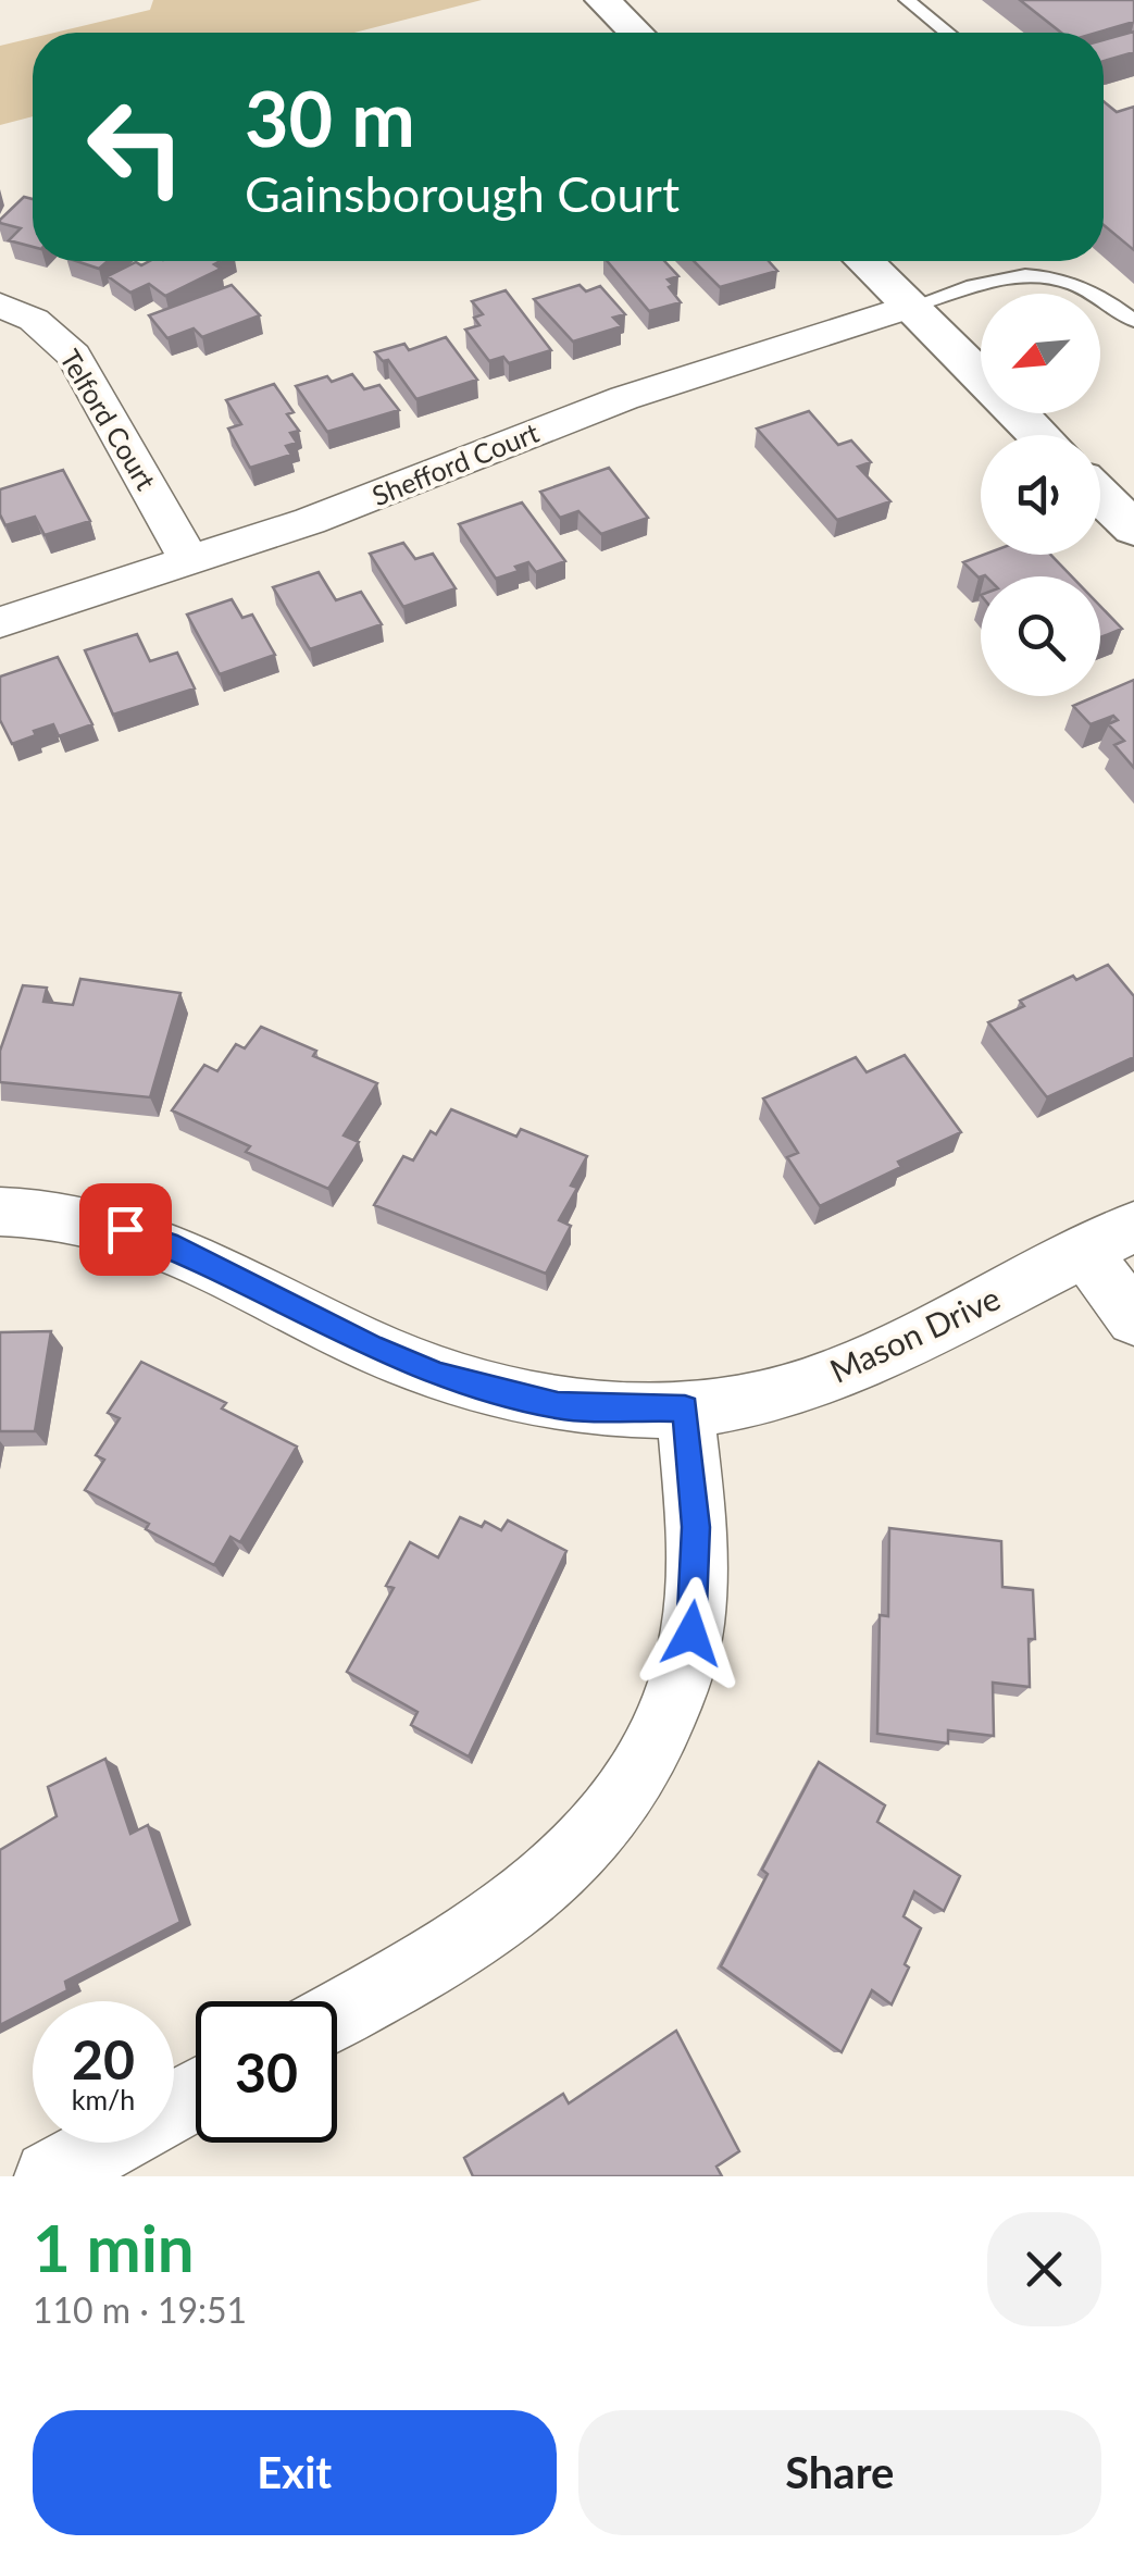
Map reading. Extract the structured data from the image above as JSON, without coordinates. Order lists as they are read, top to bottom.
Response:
{
  "streets": {
    "street": ["Telford Court", "Shefford Court", "Mason Drive"]
  },
  "crossings": [
    ["Telford Court", "Shefford Court"]
  ],
  "north": "bottom left",
  "page": {
    "turn": ["30 m", "Gainsborough Court"],
    "speed": "20 km/h",
    "limit": "30",
    "heading": ["1 min", "110 m · 19:51"],
    "buttons": ["Exit", "Share"]
  }
}
